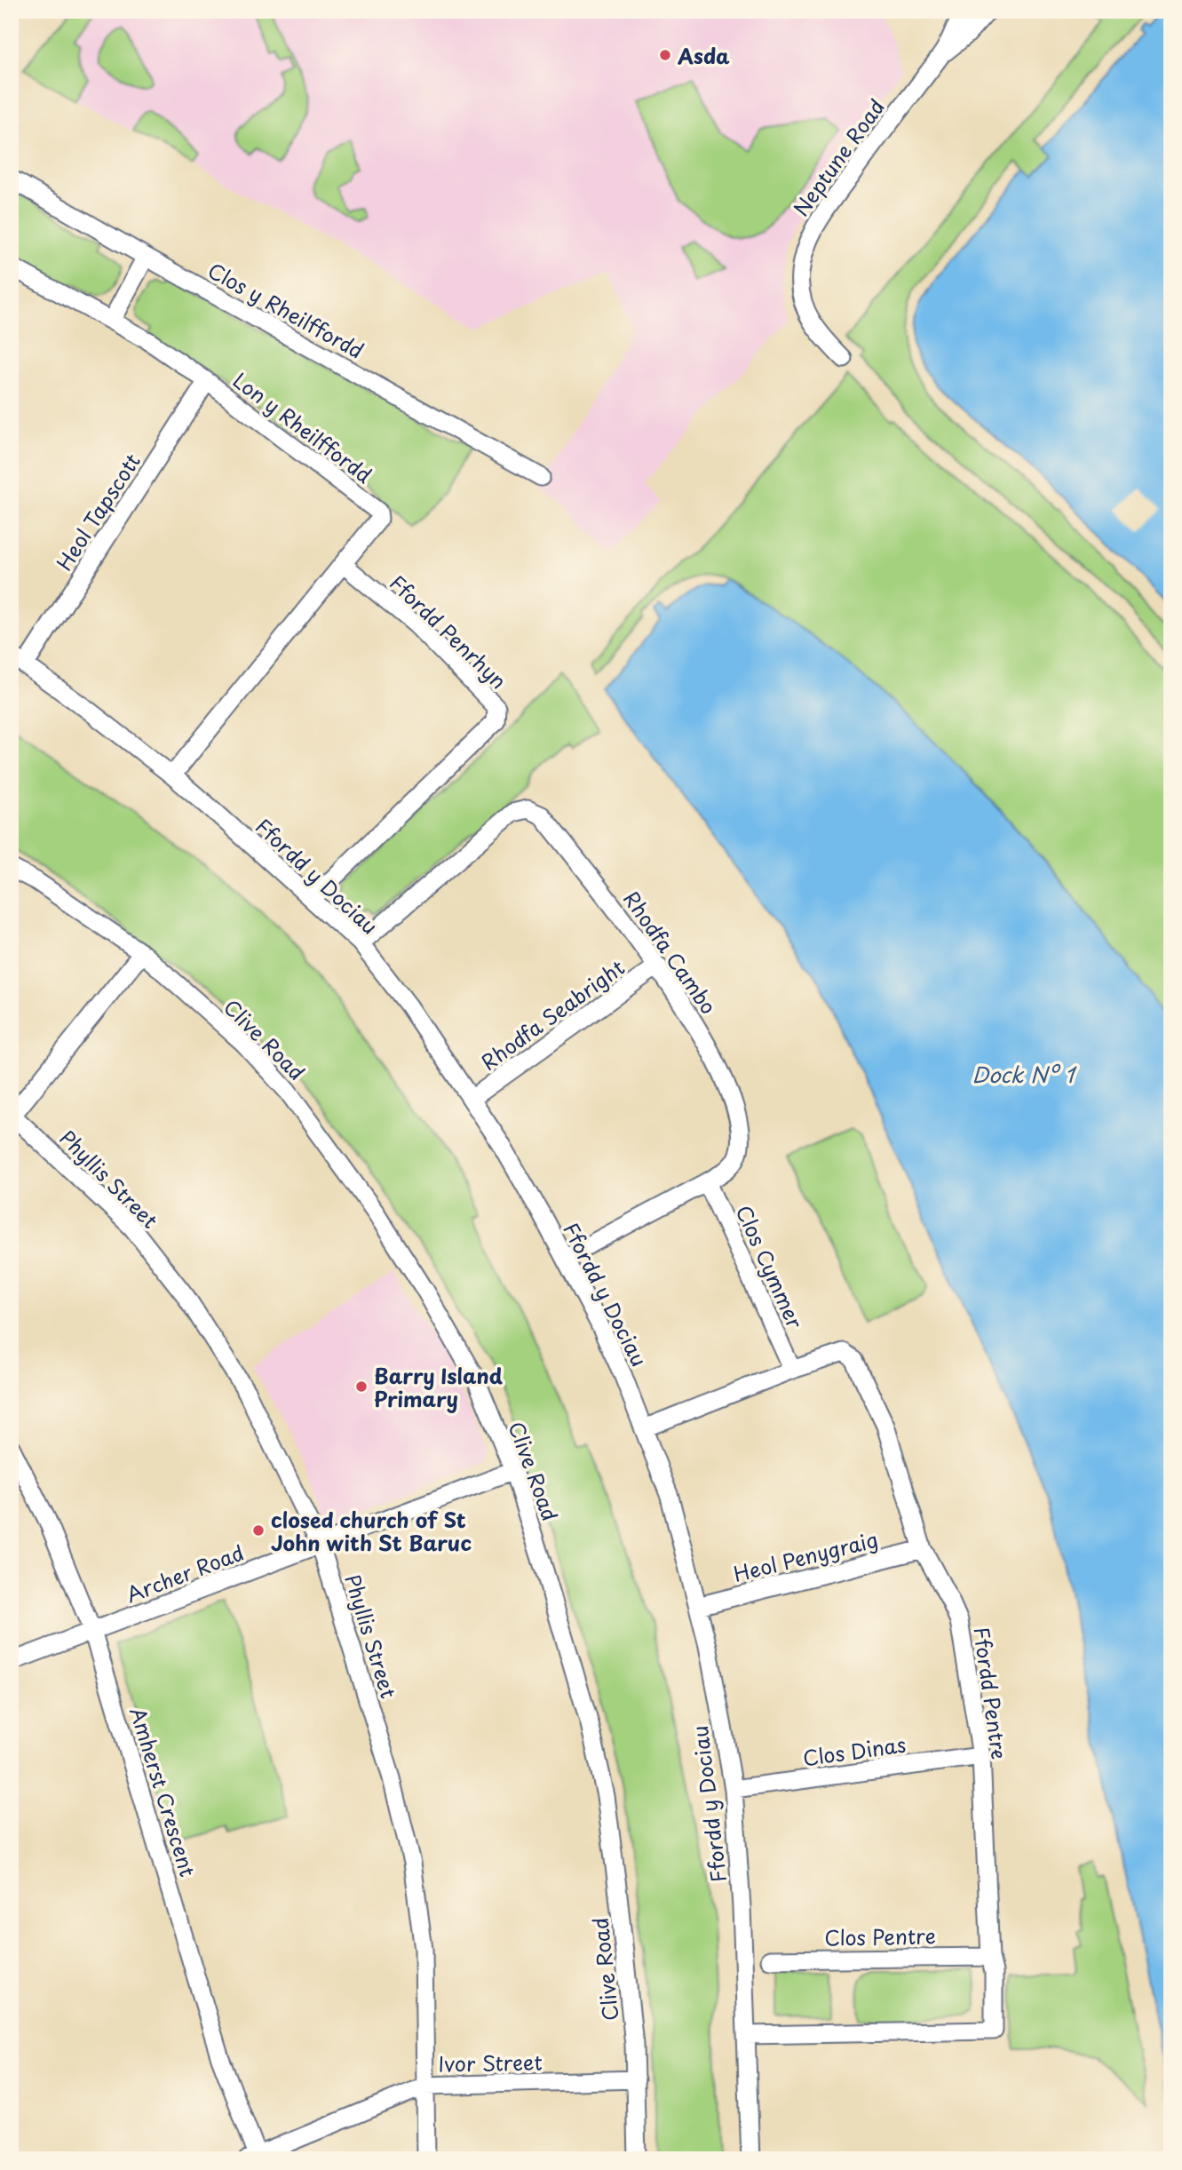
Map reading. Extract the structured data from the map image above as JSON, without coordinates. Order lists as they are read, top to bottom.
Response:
{
  "streets": {
    "street": [
      "Neptune Road",
      "Clos y Rheilffordd",
      "Lon y Rheilffordd",
      "Heol Tapscott",
      "Ffordd Penrhyn",
      "Ffordd y Dociau",
      "Rhodfa Cambo",
      "Rhodfa Seabright",
      "Clive Road",
      "Phyllis Street",
      "Clos Cymmer",
      "Heol Penygraig",
      "Archer Road",
      "Ffordd Pentre",
      "Clos Dinas",
      "Amherst Crescent",
      "Clos Pentre",
      "Ivor Street"
    ]
  },
  "crossings": [
    ["Lon y Rheilffordd", "Heol Tapscott"],
    ["Lon y Rheilffordd", "Ffordd Penrhyn"],
    ["Heol Tapscott", "Ffordd y Dociau"],
    ["Ffordd Penrhyn", "Ffordd y Dociau"],
    ["Ffordd y Dociau", "Rhodfa Cambo"],
    ["Ffordd y Dociau", "Rhodfa Seabright"],
    ["Ffordd y Dociau", "Heol Penygraig"],
    ["Ffordd y Dociau", "Ffordd Pentre"],
    ["Ffordd y Dociau", "Clos Dinas"],
    ["Rhodfa Cambo", "Rhodfa Seabright"],
    ["Rhodfa Cambo", "Clos Cymmer"],
    ["Clive Road", "Archer Road"],
    ["Clive Road", "Ivor Street"],
    ["Phyllis Street", "Archer Road"],
    ["Phyllis Street", "Ivor Street"],
    ["Clos Cymmer", "Ffordd Pentre"],
    ["Heol Penygraig", "Ffordd Pentre"],
    ["Archer Road", "Amherst Crescent"],
    ["Ffordd Pentre", "Clos Dinas"],
    ["Ffordd Pentre", "Clos Pentre"],
    ["Amherst Crescent", "Ivor Street"]
  ],
  "water": ["Dock Nº 1"],
  "places": ["Asda", "Barry Island Primary", "closed church of St John with St Baruc"]
}
